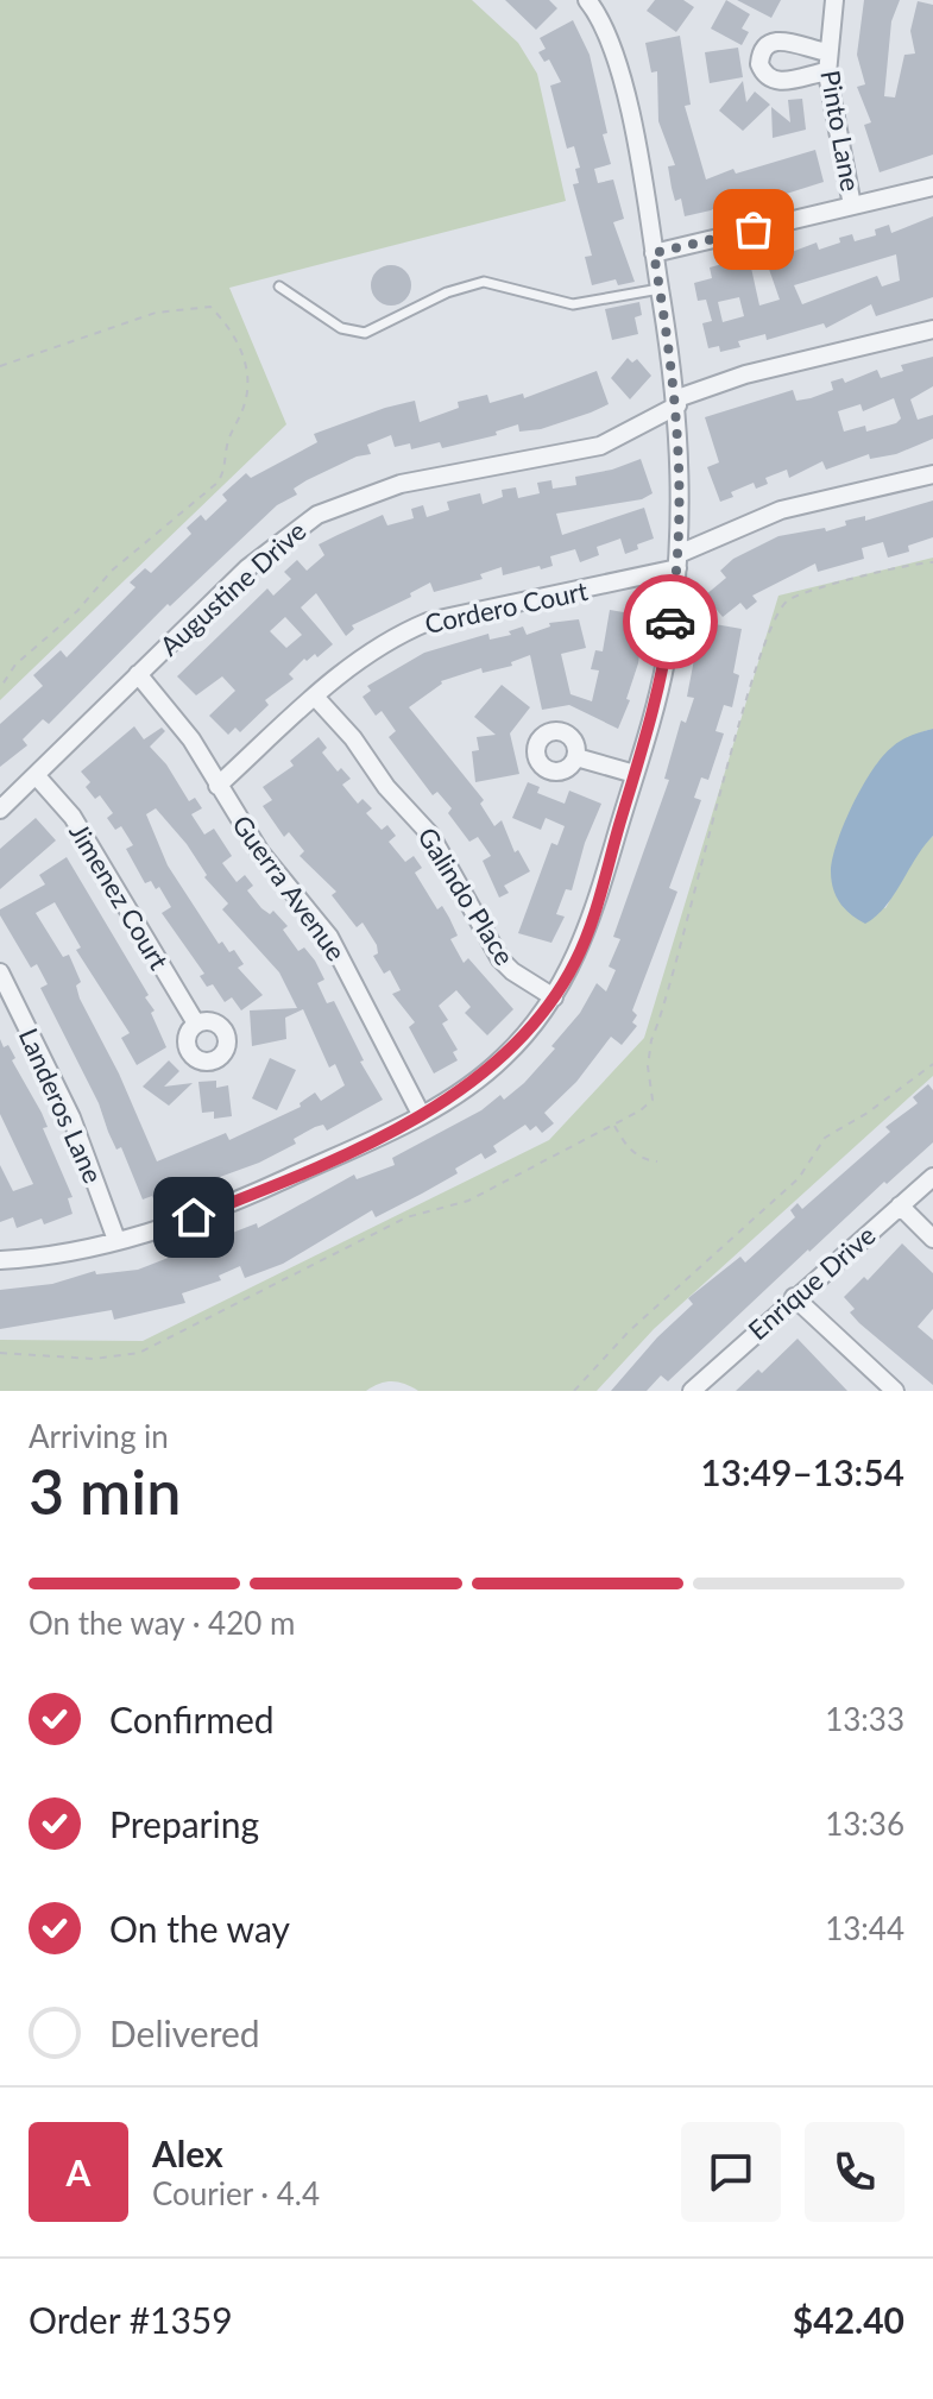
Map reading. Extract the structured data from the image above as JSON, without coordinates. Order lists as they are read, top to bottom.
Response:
{
  "streets": {
    "street": [
      "Pinto Lane",
      "Augustine Drive",
      "Cordero Court",
      "Guerra Avenue",
      "Jimenez Court",
      "Galindo Place",
      "Landeros Lane",
      "Enrique Drive"
    ]
  },
  "crossings": [
    ["Augustine Drive", "Guerra Avenue"],
    ["Augustine Drive", "Jimenez Court"],
    ["Cordero Court", "Guerra Avenue"],
    ["Cordero Court", "Galindo Place"]
  ],
  "page": {
    "heading": ["3 min", "Arriving in", "13:49–13:54"],
    "panel": [
      "Alex",
      "Courier · 4.4",
      "Order #1359",
      "$42.40"
    ],
    "bar": "On the way · 420 m",
    "list": [
      ["Confirmed", "13:33"],
      ["Preparing", "13:36"],
      ["On the way", "13:44"],
      "Delivered"
    ],
    "round": "A"
  }
}
